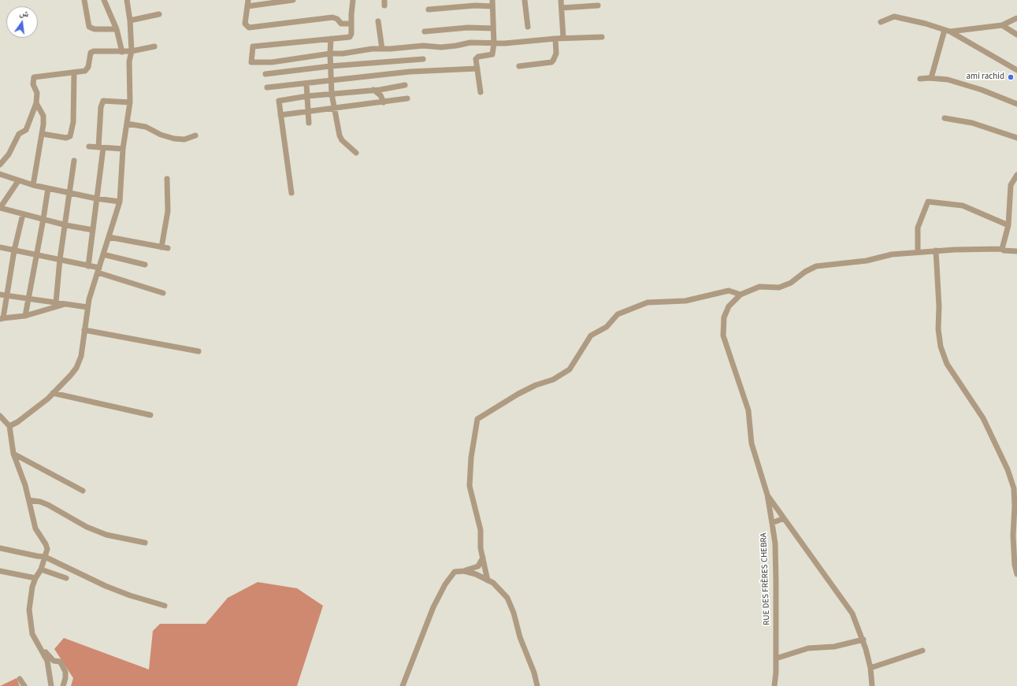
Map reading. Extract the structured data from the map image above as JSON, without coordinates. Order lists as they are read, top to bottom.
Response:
{
  "streets": {
    "street": ["RUE DES FRÈRES CHEBRA"]
  },
  "places": ["ami rachid"],
  "north": "top"
}
